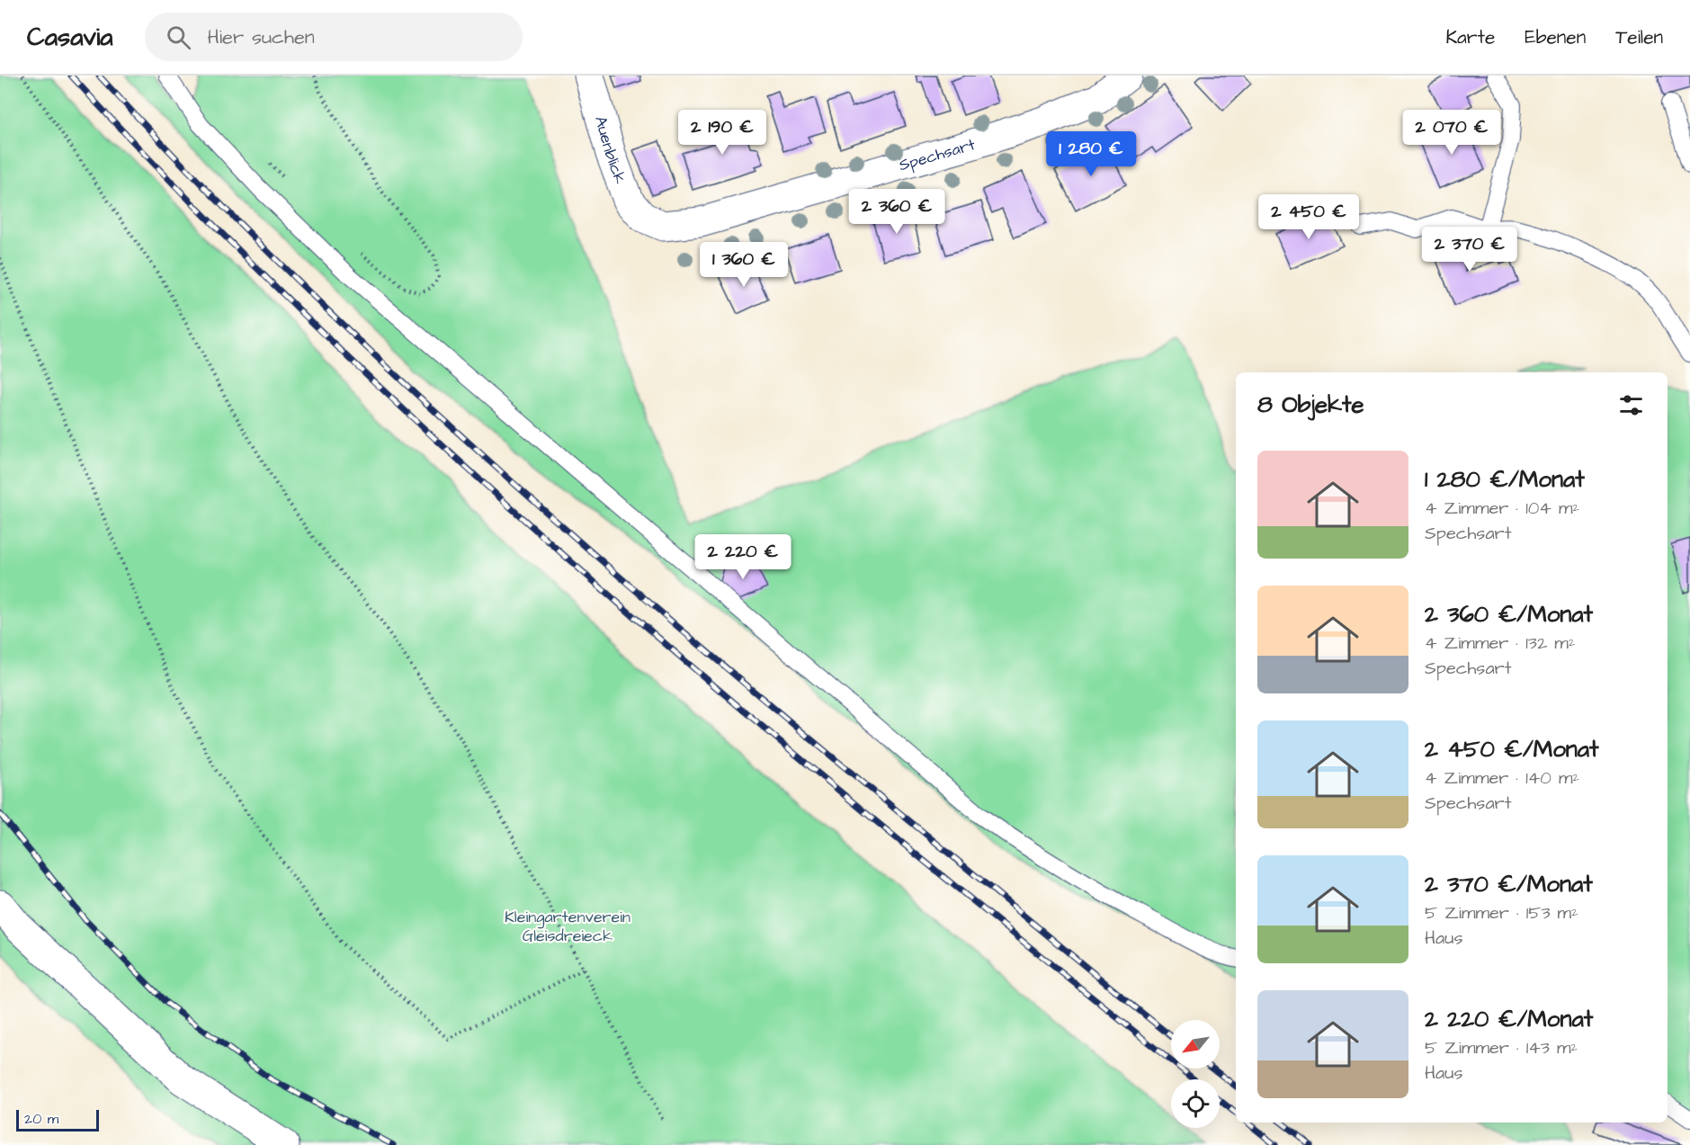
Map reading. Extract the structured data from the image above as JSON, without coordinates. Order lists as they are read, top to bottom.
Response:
{
  "streets": {
    "street": ["Auenblick", "Spechsart"]
  },
  "crossings": [
    ["Auenblick", "Spechsart"]
  ],
  "parks": ["Kleingartenverein Gleisdreieck"],
  "scale_bar": "20 m",
  "north": "bottom left",
  "page": {
    "header": "Casavia",
    "search": "Hier suchen",
    "nav": ["Karte", "Ebenen", "Teilen"],
    "price": [
      "2 190 €",
      "2 070 €",
      "1 280 €",
      "2 360 €",
      "2 450 €",
      "2 370 €",
      "1 360 €",
      "2 220 €"
    ],
    "heading": "8 Objekte",
    "list": [
      {
        "name": "1 280 €/Monat",
        "note": "4 Zimmer · 104 m² · Spechsart"
      },
      {
        "name": "2 360 €/Monat",
        "note": "4 Zimmer · 132 m² · Spechsart"
      },
      {
        "name": "2 450 €/Monat",
        "note": "4 Zimmer · 140 m² · Spechsart"
      },
      {
        "name": "2 370 €/Monat",
        "note": "5 Zimmer · 153 m² · Haus"
      },
      {
        "name": "2 220 €/Monat",
        "note": "5 Zimmer · 143 m² · Haus"
      }
    ],
    "scale": "20 m"
  }
}
